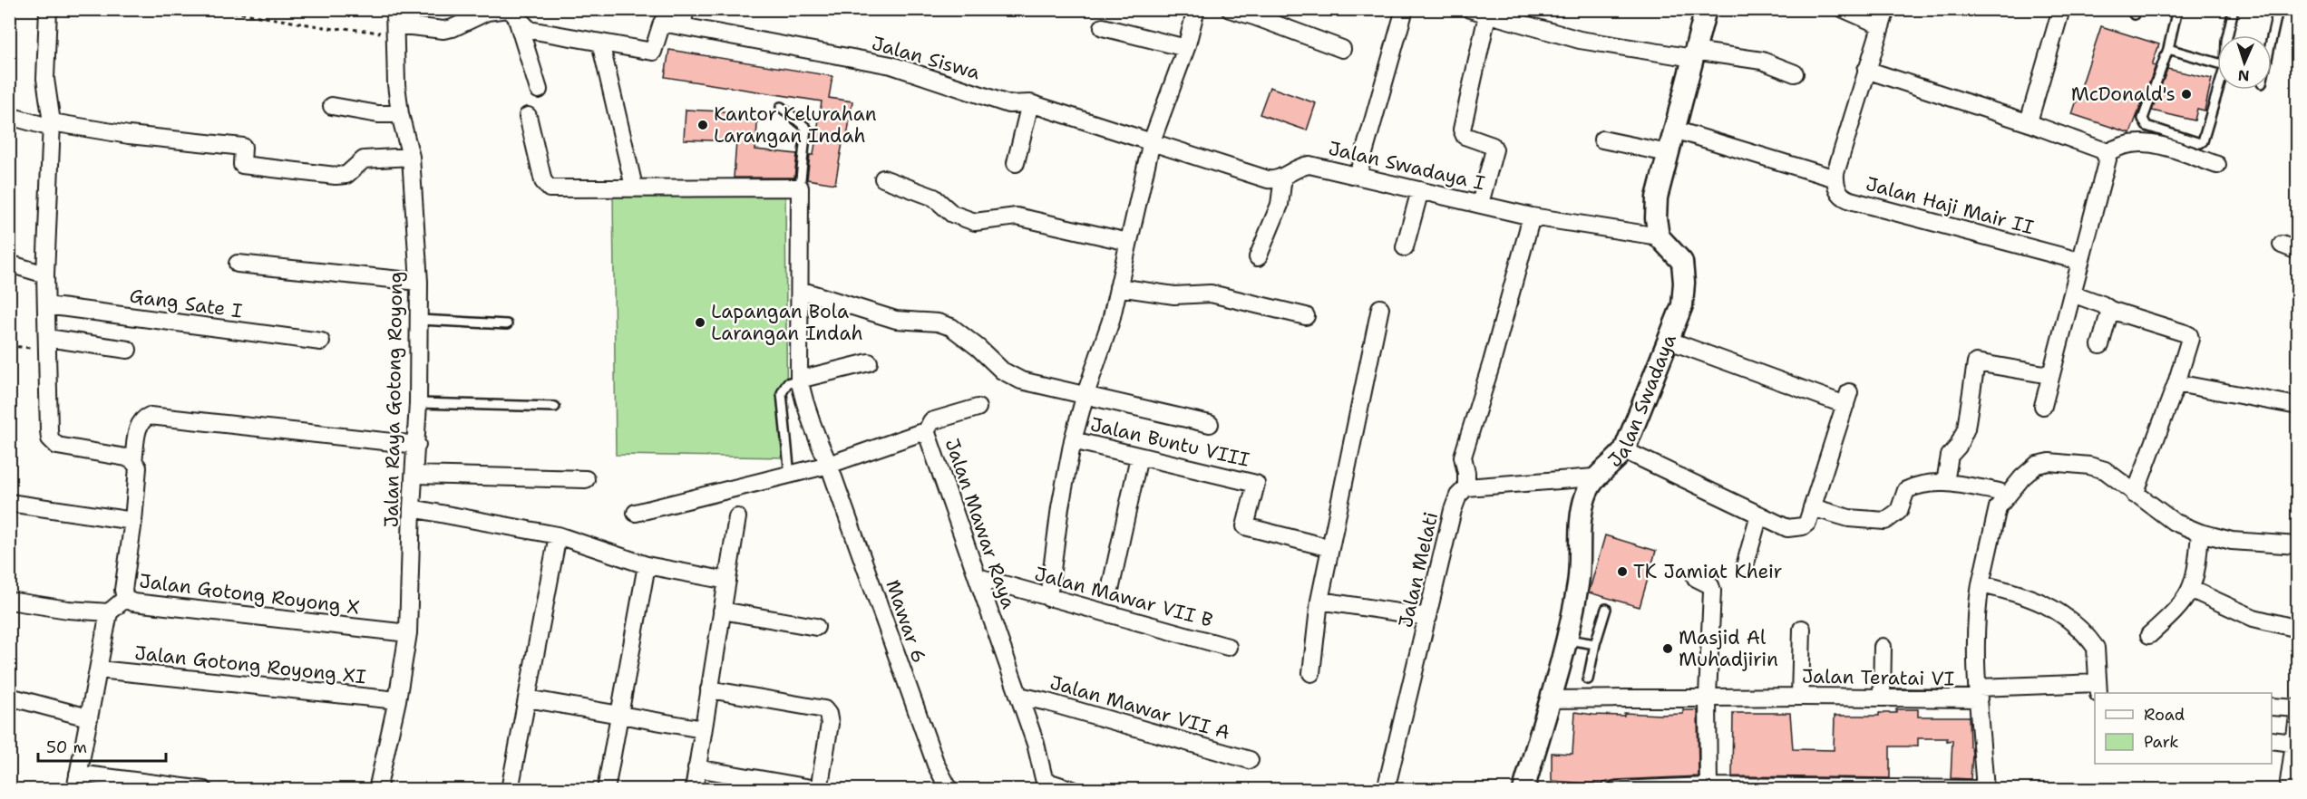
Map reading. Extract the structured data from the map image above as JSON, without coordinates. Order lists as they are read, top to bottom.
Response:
{
  "streets": {
    "street": [
      "Jalan Siswa",
      "Jalan Swadaya I",
      "Jalan Haji Mair II",
      "Gang Sate I",
      "Jalan Swadaya",
      "Jalan Raya Gotong Royong",
      "Jalan Buntu VIII",
      "Jalan Mawar Raya",
      "Jalan Melati",
      "Jalan Gotong Royong X",
      "Jalan Mawar VII B",
      "Mawar 6",
      "Jalan Gotong Royong XI",
      "Jalan Teratai VI",
      "Jalan Mawar VII A"
    ]
  },
  "crossings": [
    ["Jalan Siswa", "Jalan Swadaya I"],
    ["Jalan Swadaya I", "Jalan Swadaya"],
    ["Jalan Swadaya", "Jalan Teratai VI"],
    ["Jalan Raya Gotong Royong", "Jalan Gotong Royong X"],
    ["Jalan Raya Gotong Royong", "Jalan Gotong Royong XI"],
    ["Jalan Mawar Raya", "Jalan Mawar VII B"],
    ["Jalan Mawar Raya", "Mawar 6"],
    ["Jalan Mawar Raya", "Jalan Mawar VII A"]
  ],
  "places": [
    "McDonald's",
    "Kantor Kelurahan Larangan Indah",
    "Lapangan Bola Larangan Indah",
    "TK Jamiat Kheir",
    "Masjid Al Muhadjirin"
  ],
  "legend": ["Road", "Park"],
  "scale_bar": "50 m",
  "north": "bottom"
}
